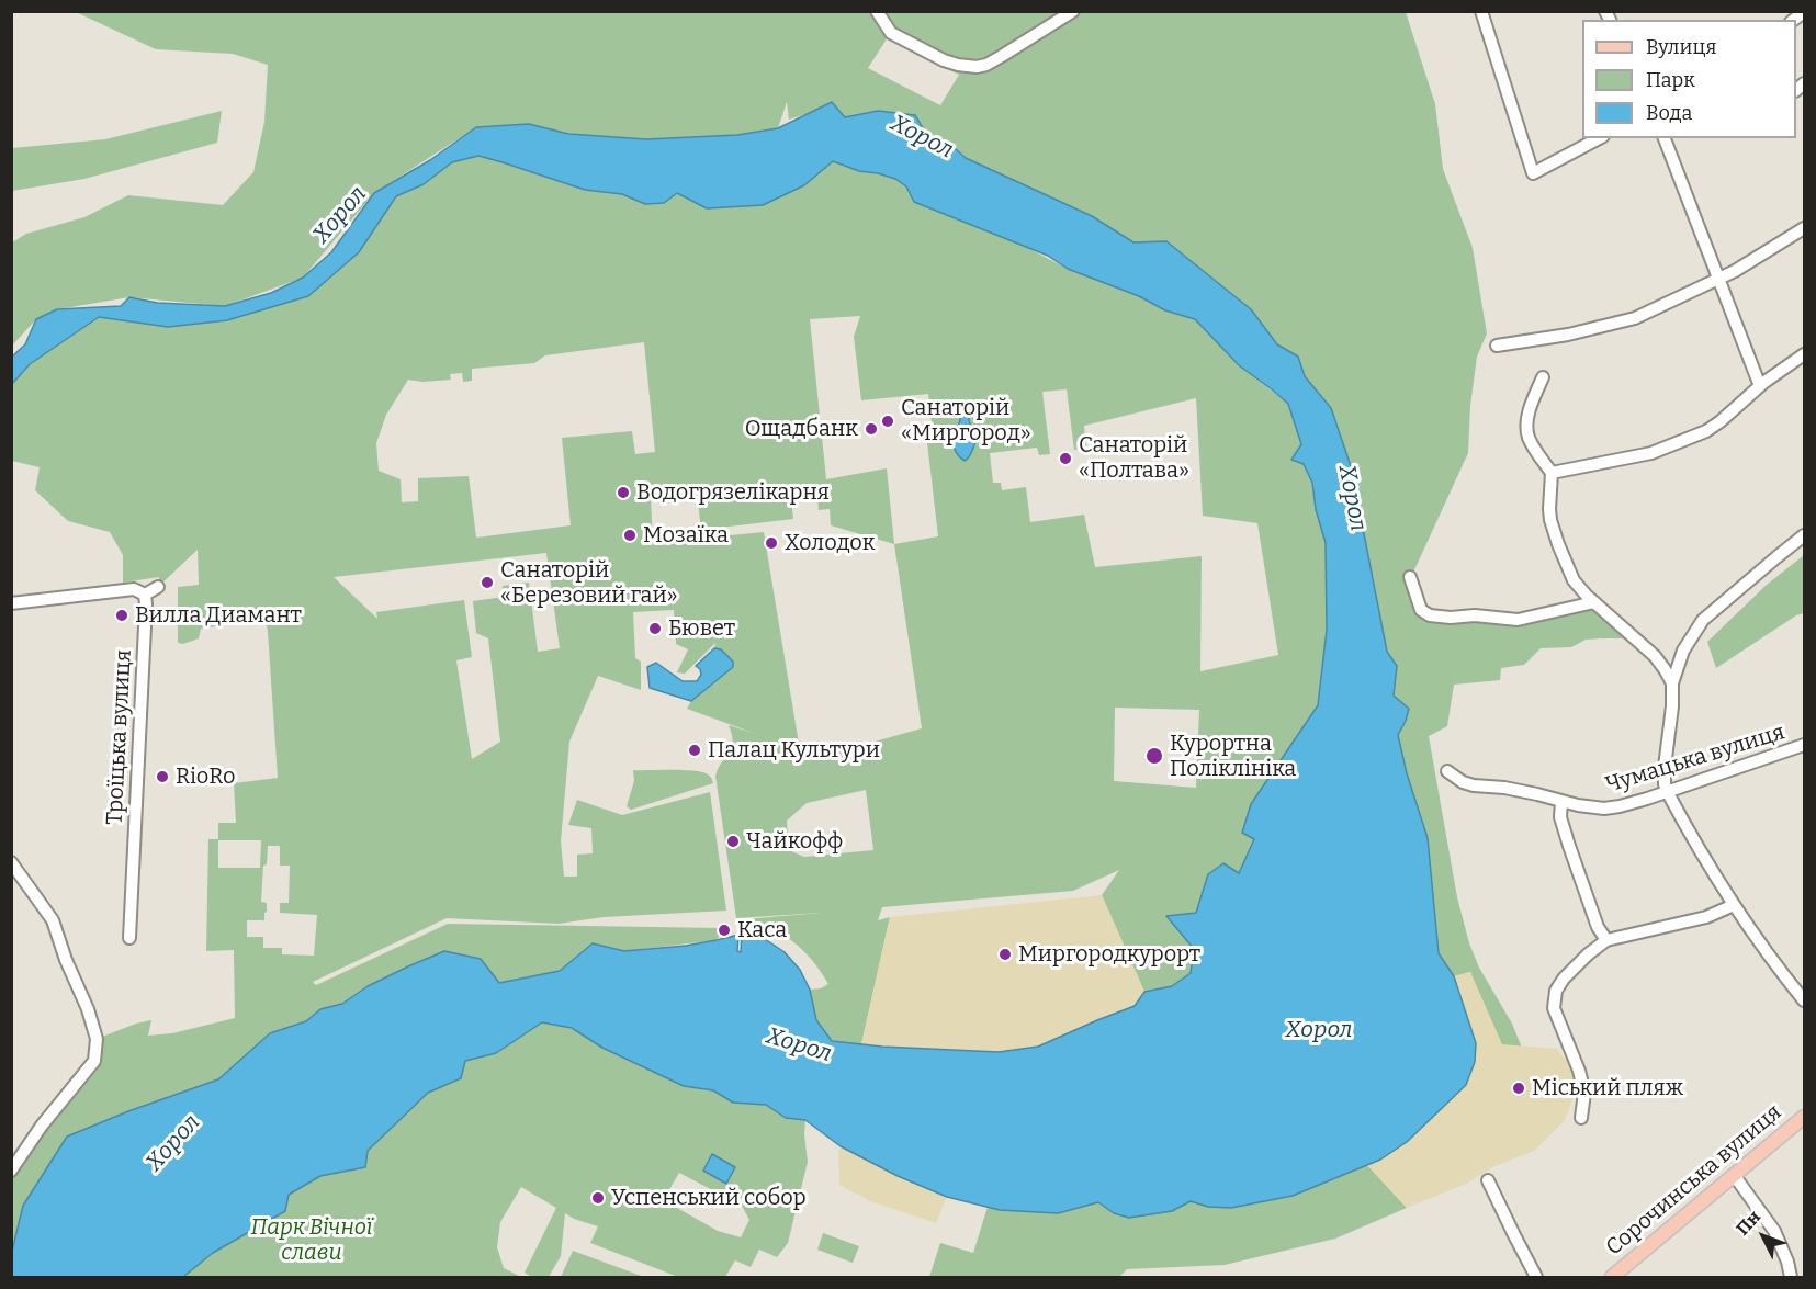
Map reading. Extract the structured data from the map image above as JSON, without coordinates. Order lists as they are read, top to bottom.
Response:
{
  "streets": {
    "main road": ["Сорочинська вулиця"],
    "street": ["Троїцька вулиця", "Чумацька вулиця"]
  },
  "water": ["Хорол"],
  "parks": ["Парк Вічної слави"],
  "places": [
    "Санаторій «Миргород»",
    "Ощадбанк",
    "Санаторій «Полтава»",
    "Водогрязелікарня",
    "Мозаїка",
    "Холодок",
    "Санаторій «Березовий гай»",
    "Вилла Диамант",
    "Бювет",
    "Палац Культури",
    "Курортна Поліклініка",
    "RioRo",
    "Чайкофф",
    "Каса",
    "Миргородкурорт",
    "Міський пляж",
    "Успенський собор"
  ],
  "legend": ["Вулиця", "Парк", "Вода"],
  "north": "top left"
}
